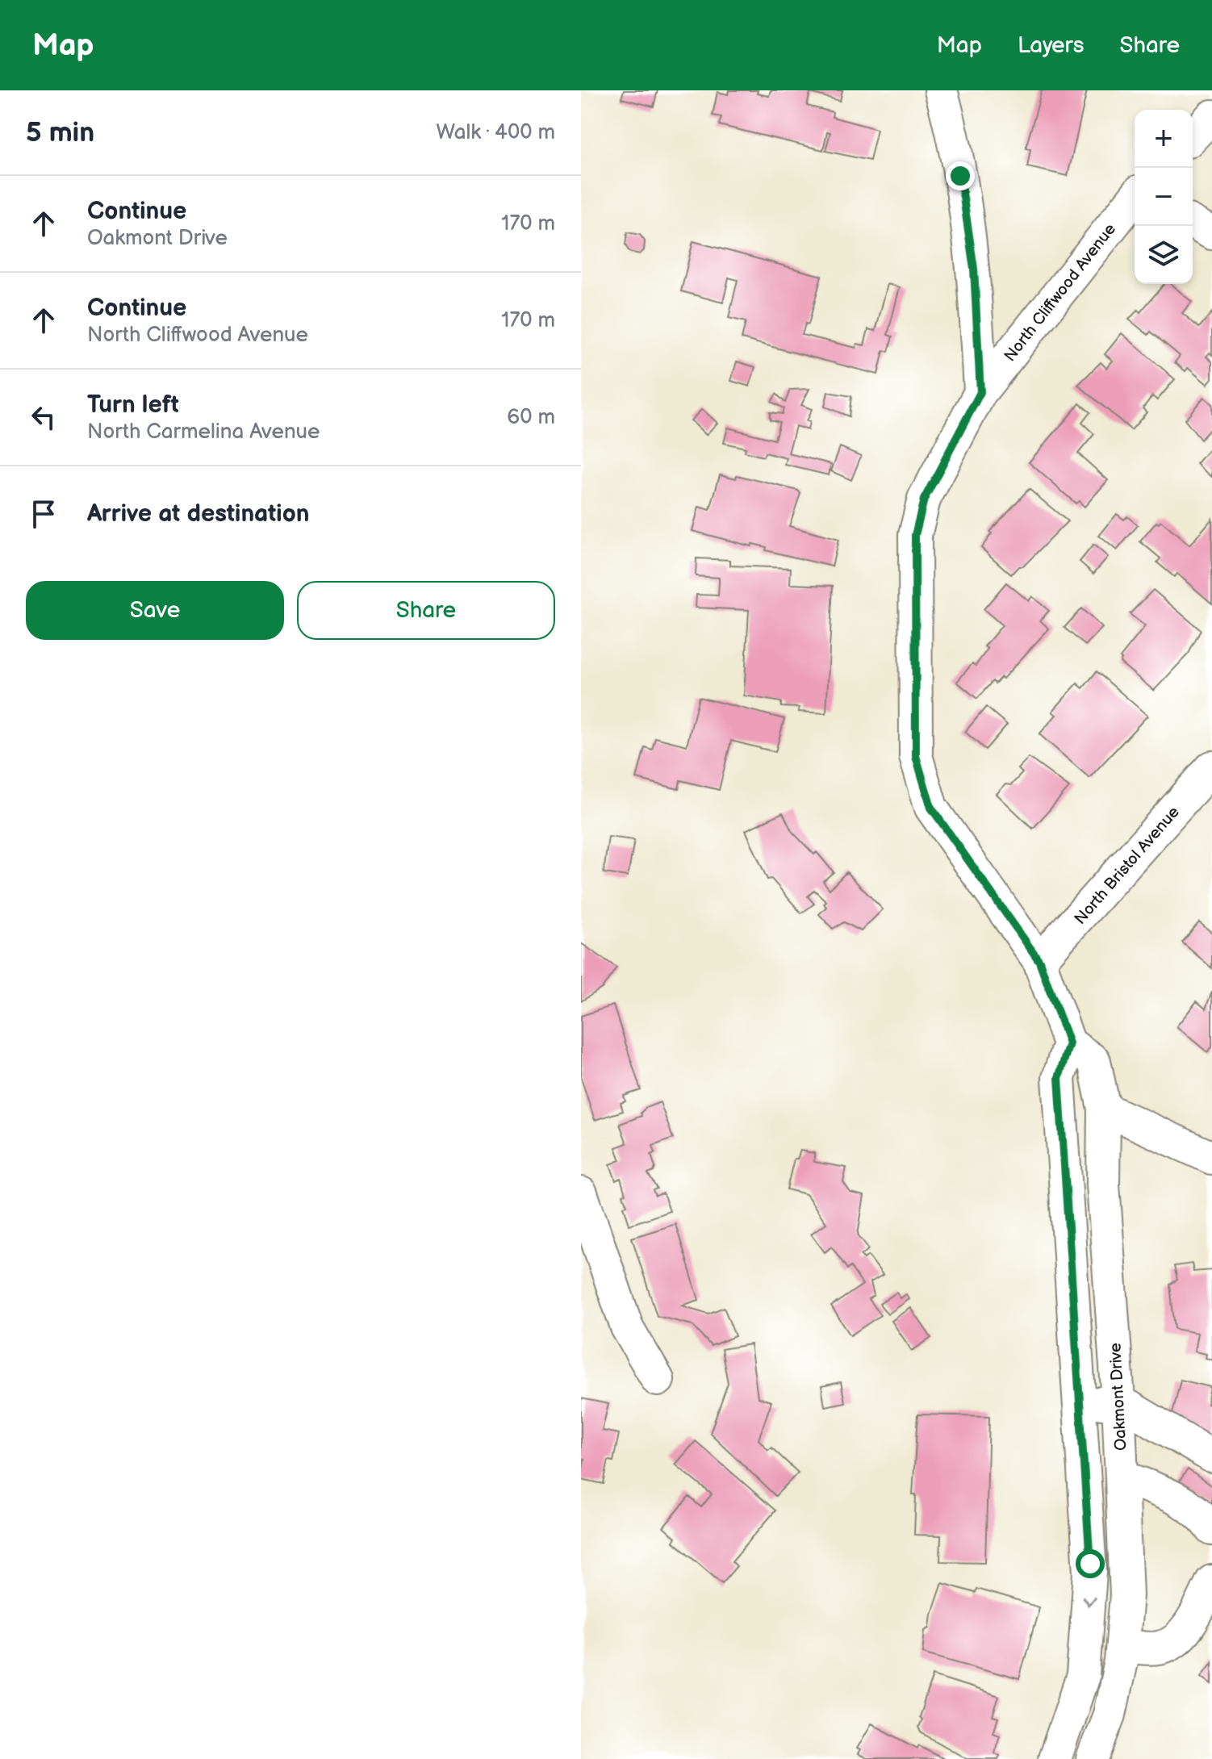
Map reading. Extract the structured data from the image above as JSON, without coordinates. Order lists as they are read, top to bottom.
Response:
{
  "streets": {
    "street": ["North Cliffwood Avenue", "North Bristol Avenue", "Oakmont Drive"]
  },
  "crossings": [
    ["North Cliffwood Avenue", "North Bristol Avenue"]
  ],
  "page": {
    "header": "Map",
    "nav": ["Map", "Layers", "Share"],
    "heading": ["5 min", "Walk · 400 m"],
    "map_buttons": ["+", "−"],
    "list": [
      ["Continue", "Oakmont Drive", "170 m"],
      ["Continue", "North Cliffwood Avenue", "170 m"],
      ["Turn left", "North Carmelina Avenue", "60 m"],
      "Arrive at destination"
    ],
    "buttons": ["Save", "Share"]
  }
}
